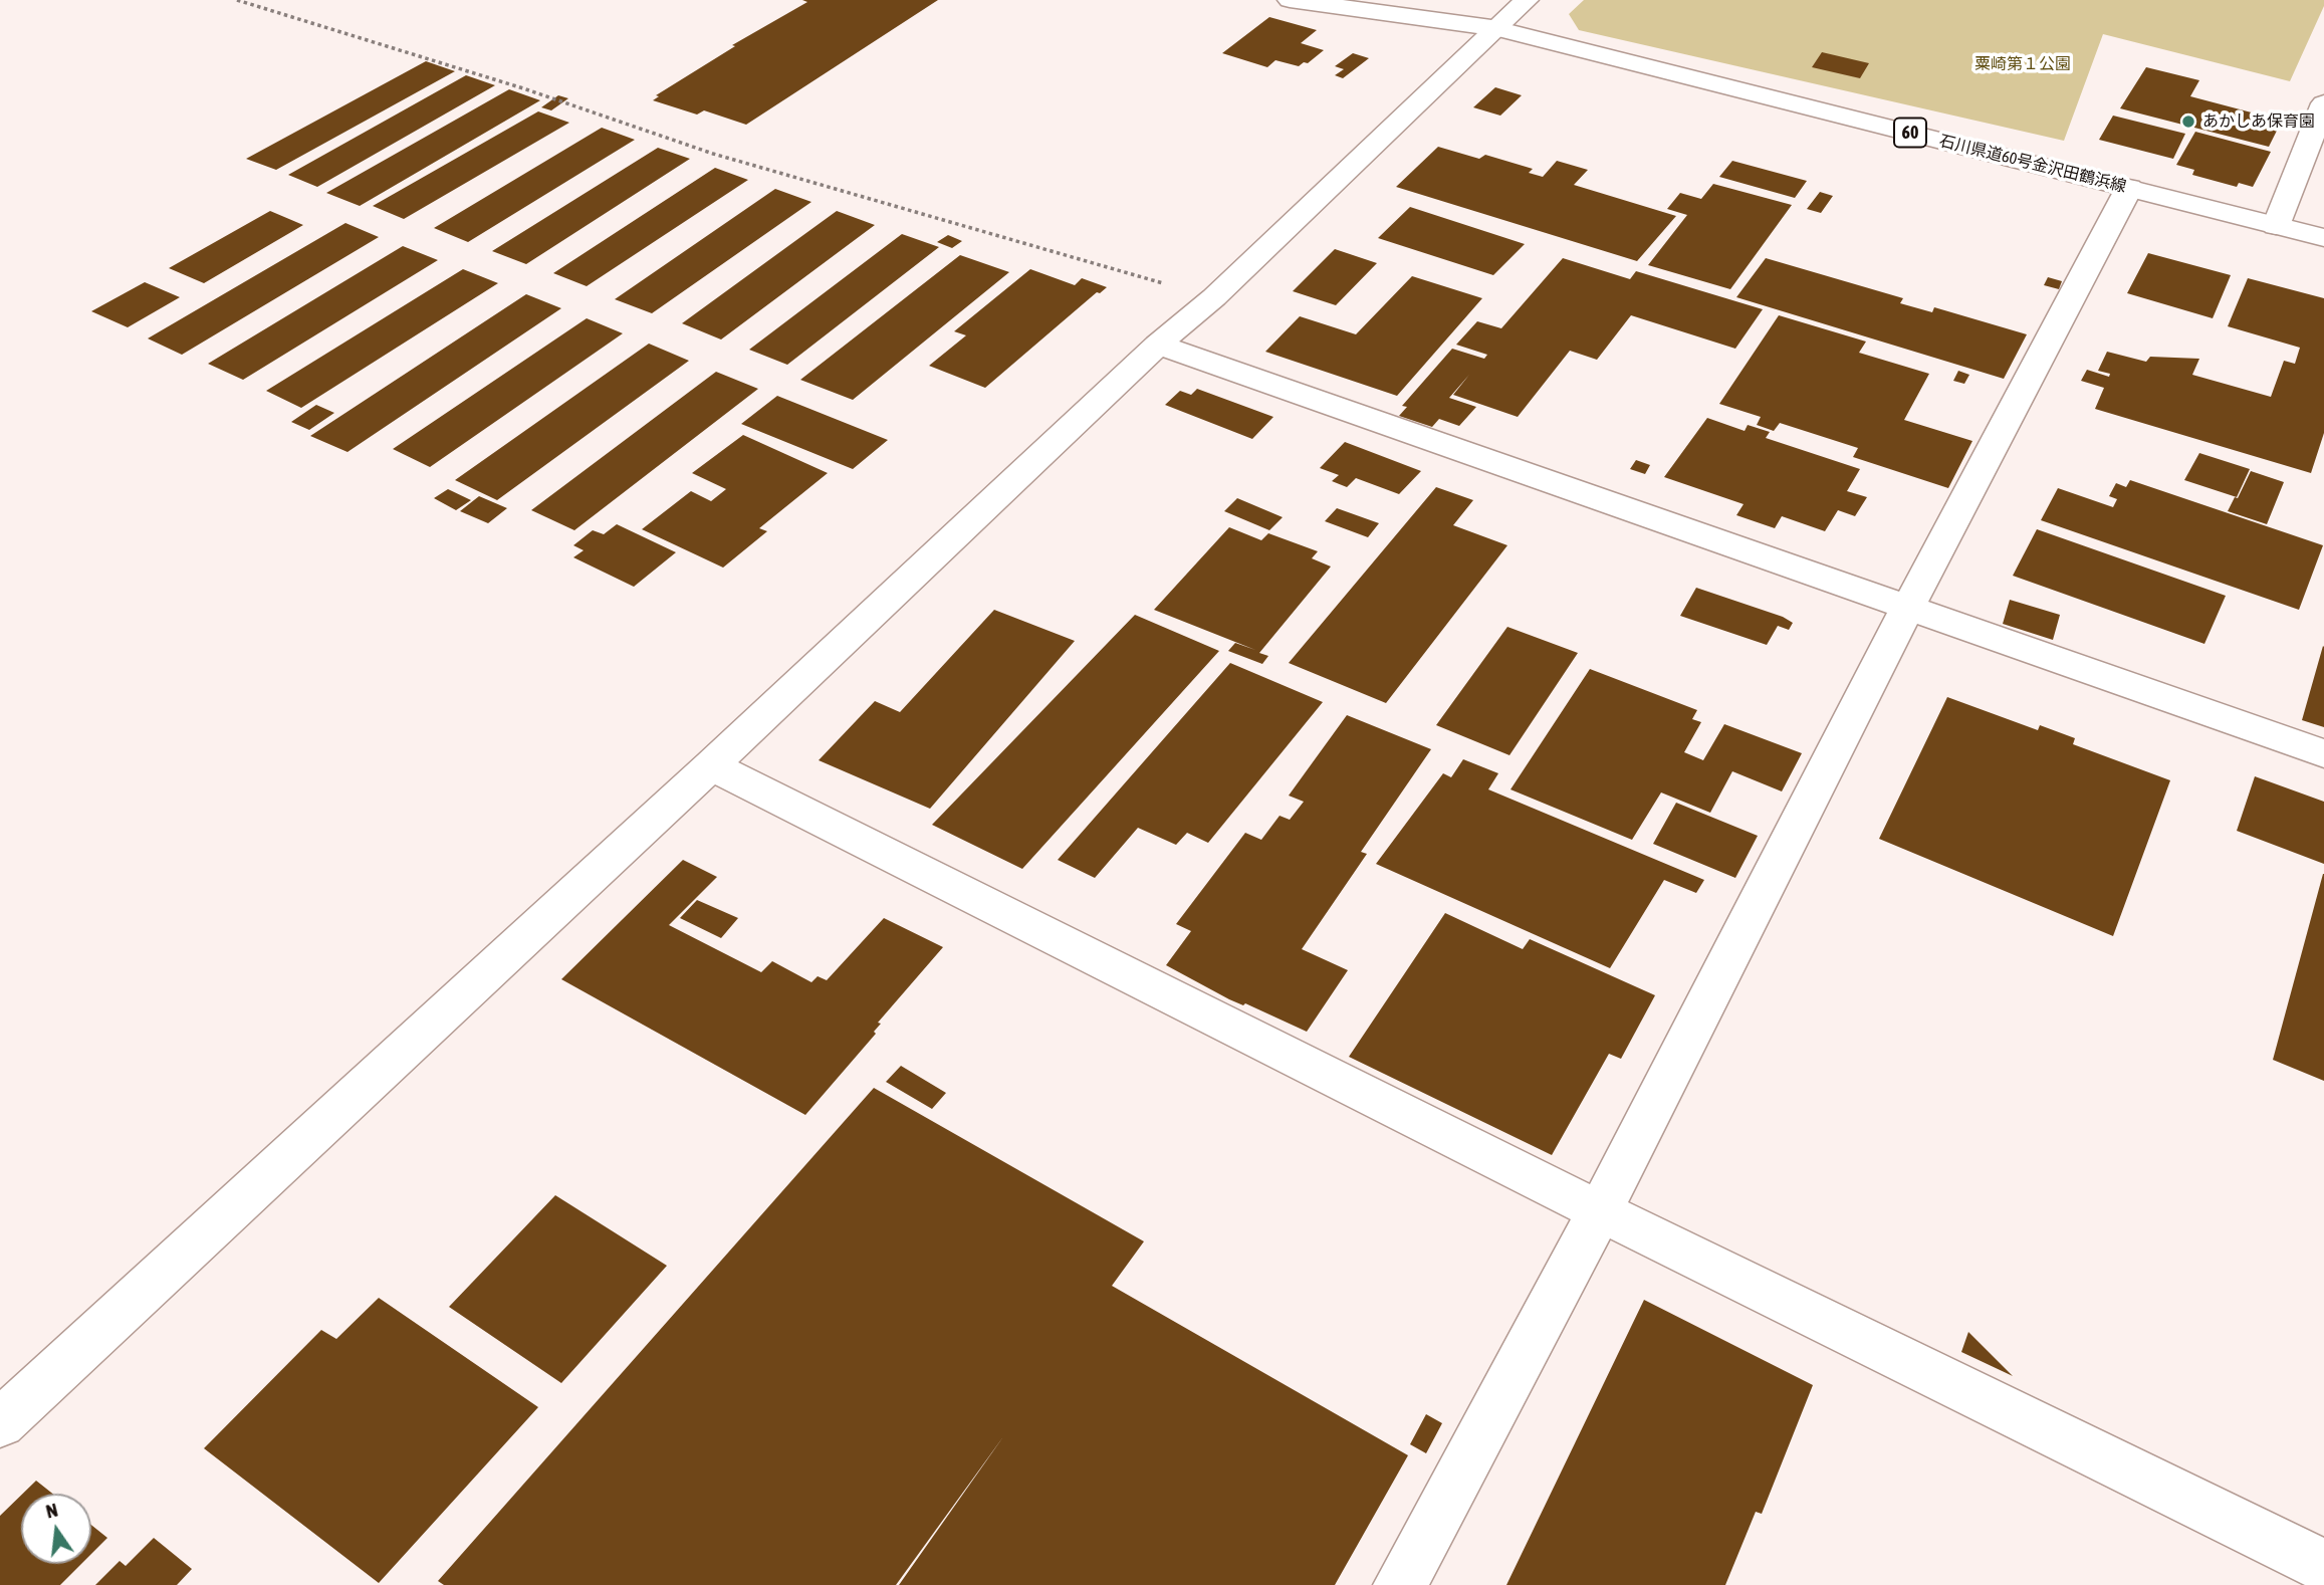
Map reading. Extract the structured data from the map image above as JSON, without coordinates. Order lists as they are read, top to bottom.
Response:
{
  "streets": {
    "street": ["60", "石川県道60号金沢田鶴浜線"]
  },
  "parks": ["粟崎第１公園"],
  "places": ["あかしあ保育園"],
  "north": "top"
}
